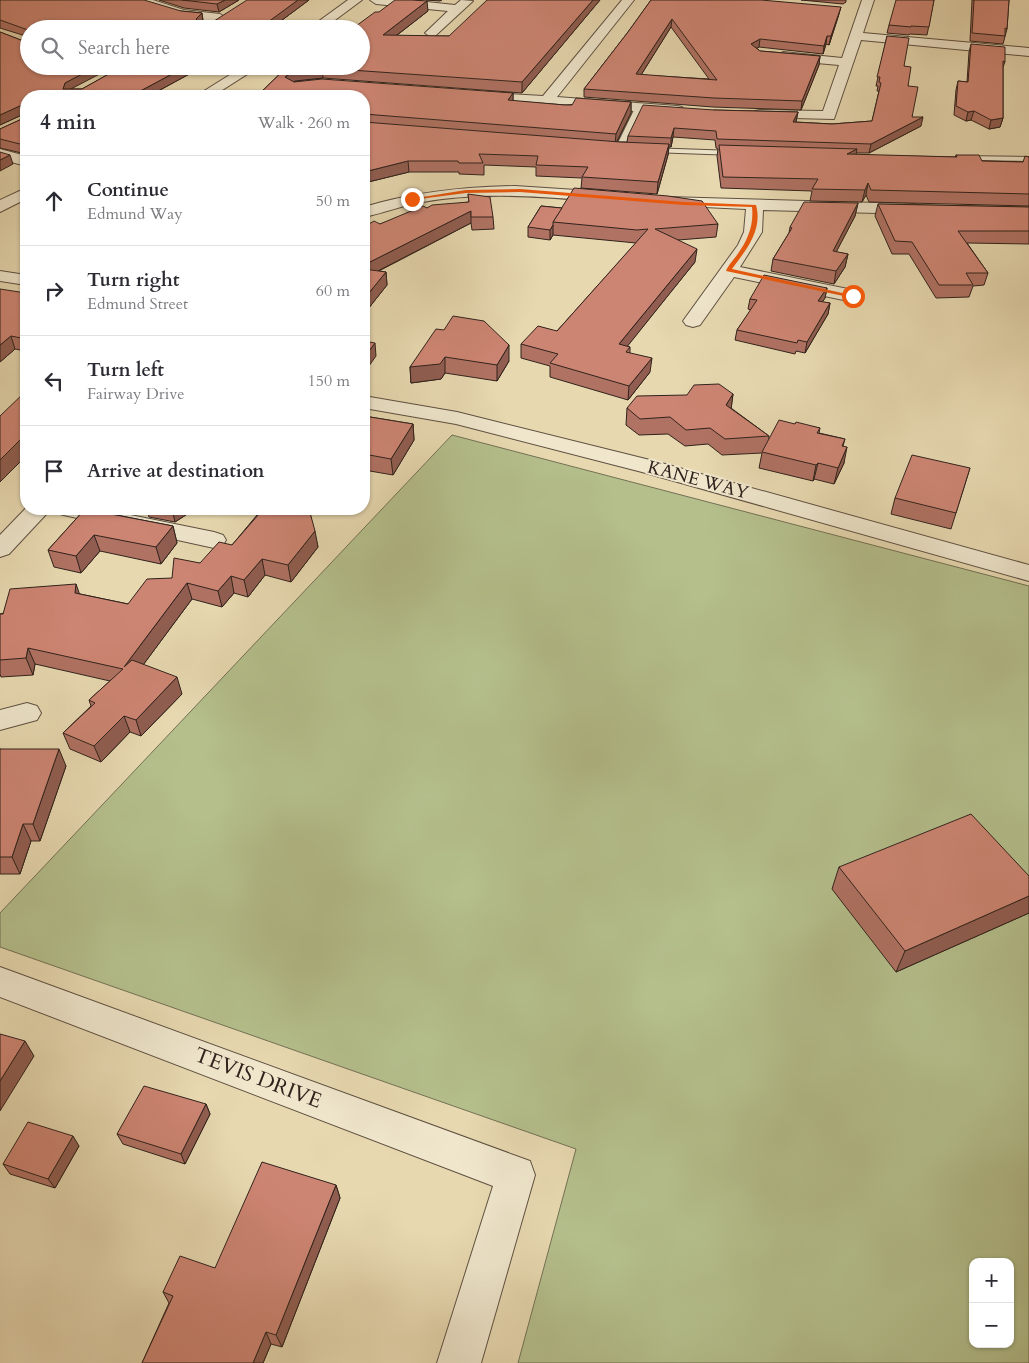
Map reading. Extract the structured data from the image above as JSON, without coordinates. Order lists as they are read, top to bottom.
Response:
{
  "streets": {
    "street": ["KANE WAY", "TEVIS DRIVE"]
  },
  "page": {
    "search": "Search here",
    "heading": ["4 min", "Walk · 260 m"],
    "list": [
      ["Continue", "Edmund Way", "50 m"],
      ["Turn right", "Edmund Street", "60 m"],
      ["Turn left", "Fairway Drive", "150 m"],
      "Arrive at destination"
    ],
    "map_buttons": ["+", "−"]
  }
}
